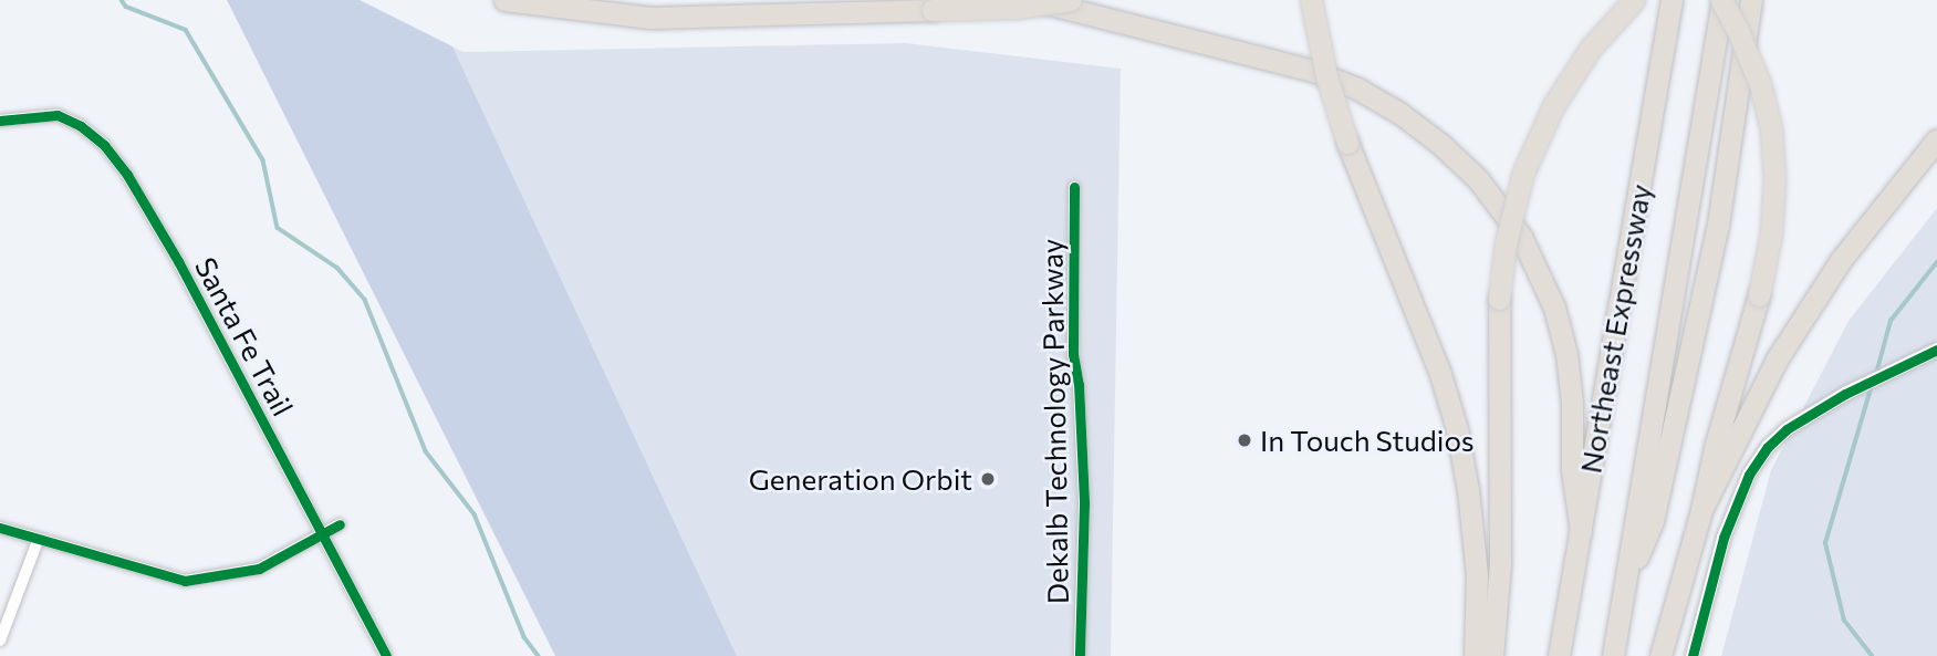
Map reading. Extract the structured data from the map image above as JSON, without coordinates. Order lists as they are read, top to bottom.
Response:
{
  "streets": {
    "highway": ["Northeast Expressway"],
    "street": ["Santa Fe Trail", "Dekalb Technology Parkway"]
  },
  "places": ["In Touch Studios", "Generation Orbit"]
}
